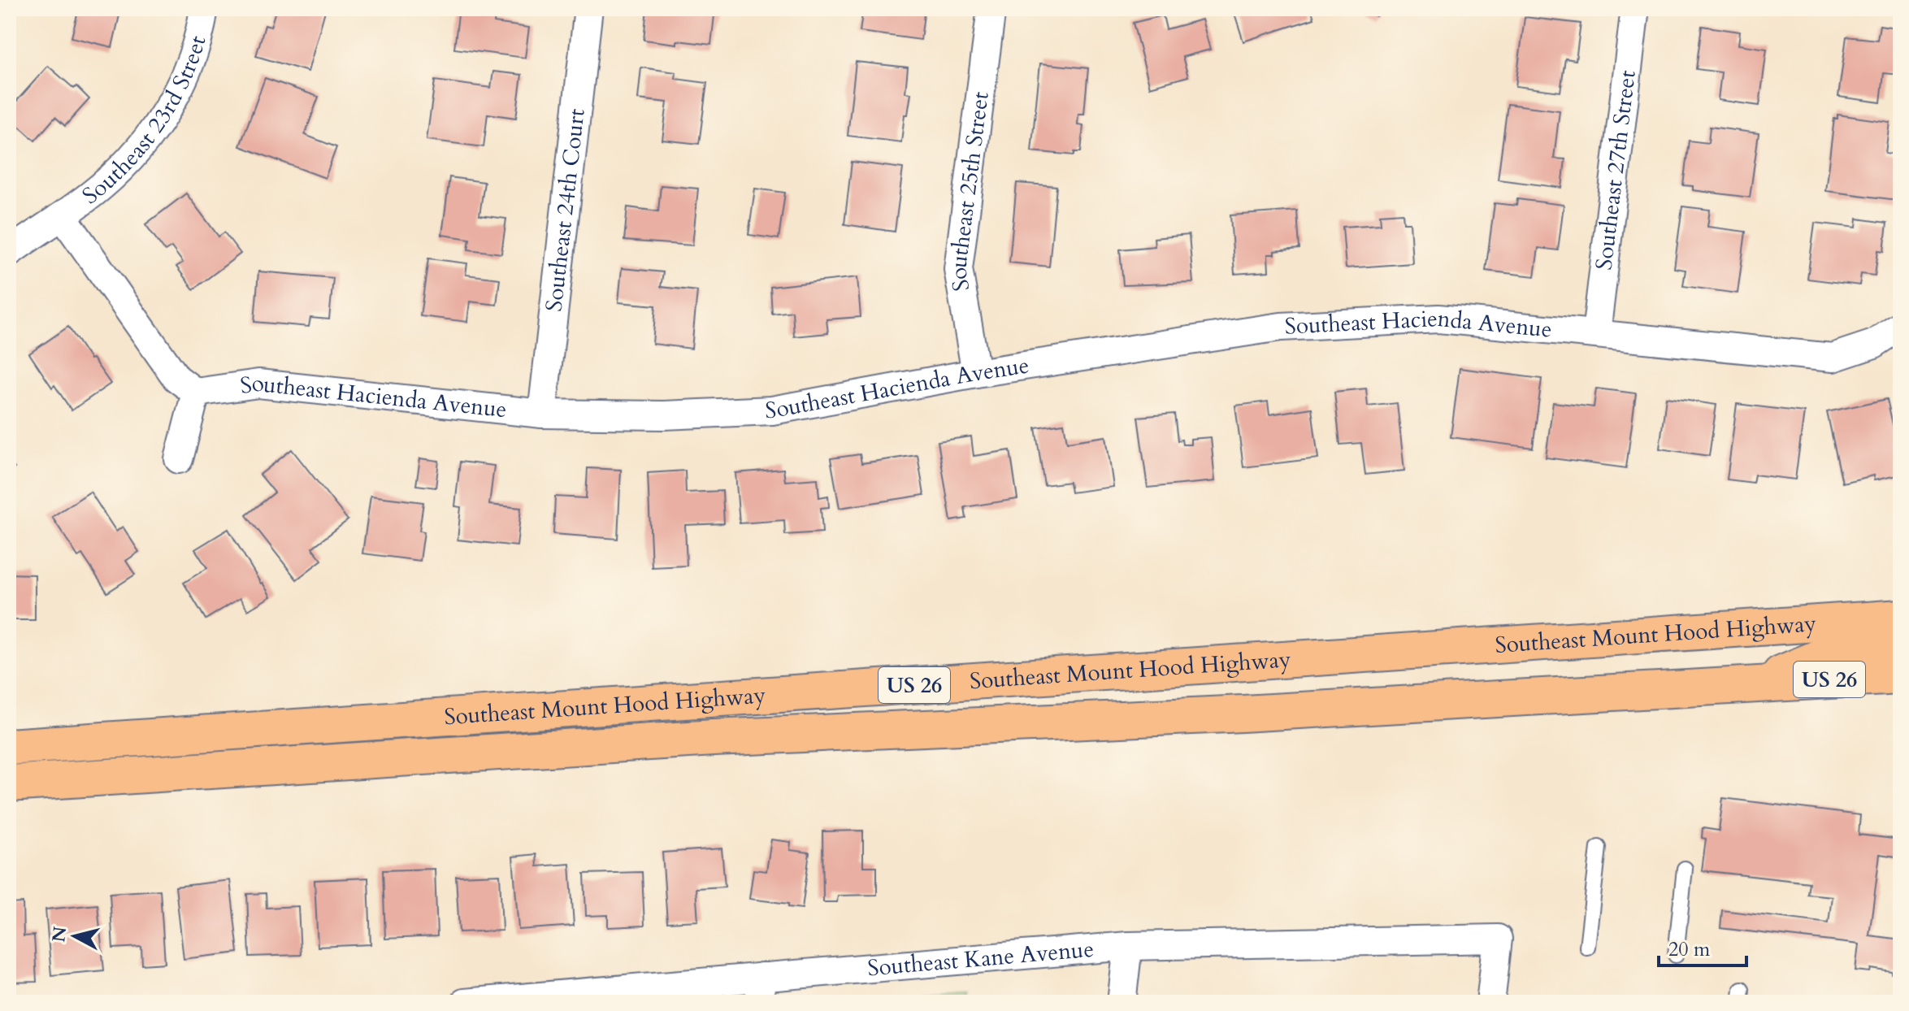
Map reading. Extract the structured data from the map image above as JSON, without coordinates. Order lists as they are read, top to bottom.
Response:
{
  "streets": {
    "highway": ["Southeast Mount Hood Highway", "US 26"],
    "street": [
      "Southeast 23rd Street",
      "Southeast 27th Street",
      "Southeast 25th Street",
      "Southeast 24th Court",
      "Southeast Hacienda Avenue",
      "Southeast Kane Avenue"
    ]
  },
  "crossings": [
    ["Southeast 27th Street", "Southeast Hacienda Avenue"],
    ["Southeast 25th Street", "Southeast Hacienda Avenue"],
    ["Southeast 24th Court", "Southeast Hacienda Avenue"]
  ],
  "scale_bar": "20 m",
  "north": "left"
}
